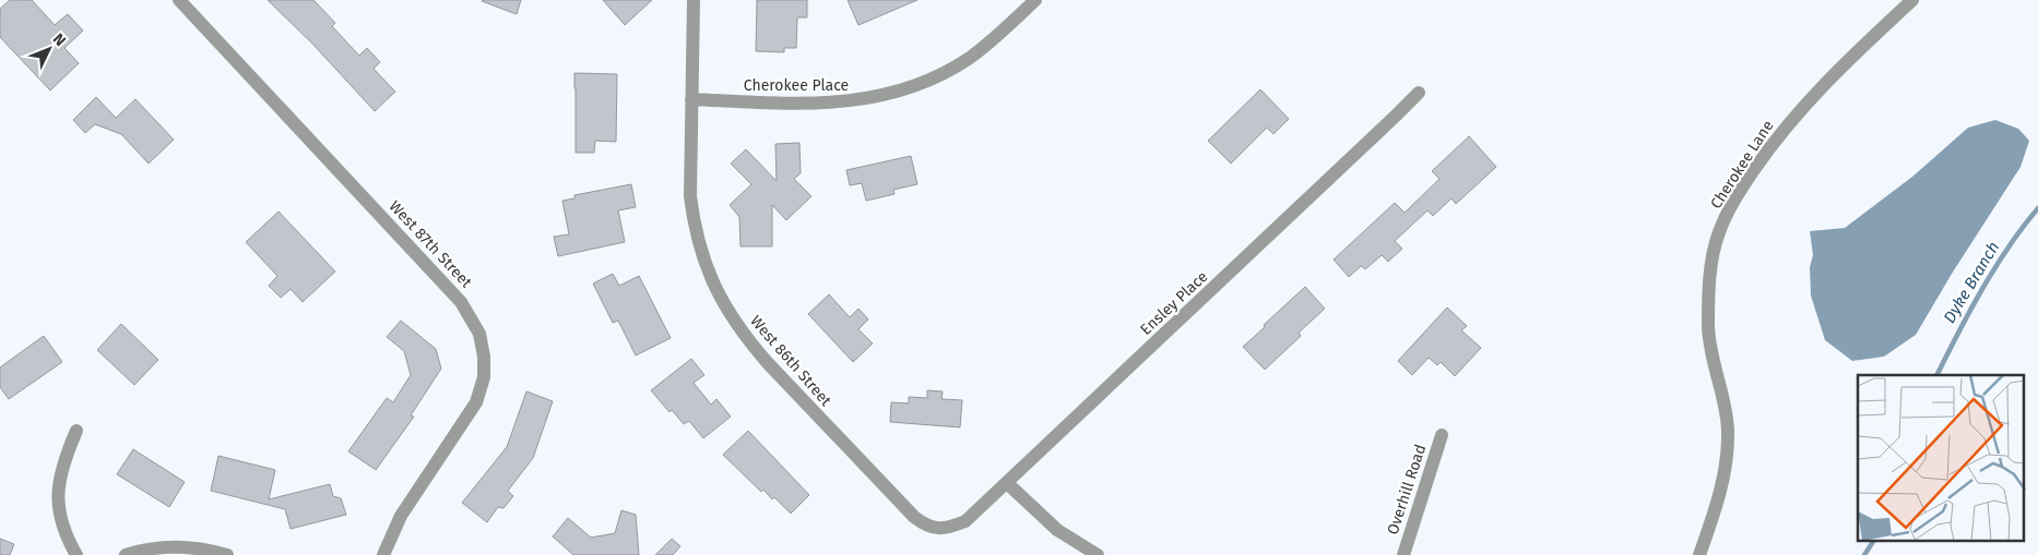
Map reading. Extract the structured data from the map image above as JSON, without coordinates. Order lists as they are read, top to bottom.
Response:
{
  "streets": {
    "street": [
      "Cherokee Place",
      "Cherokee Lane",
      "West 87th Street",
      "Ensley Place",
      "West 86th Street",
      "Overhill Road"
    ]
  },
  "crossings": [
    ["Cherokee Place", "West 86th Street"],
    ["Ensley Place", "West 86th Street"]
  ],
  "water": ["Dyke Branch"],
  "north": "top right"
}
